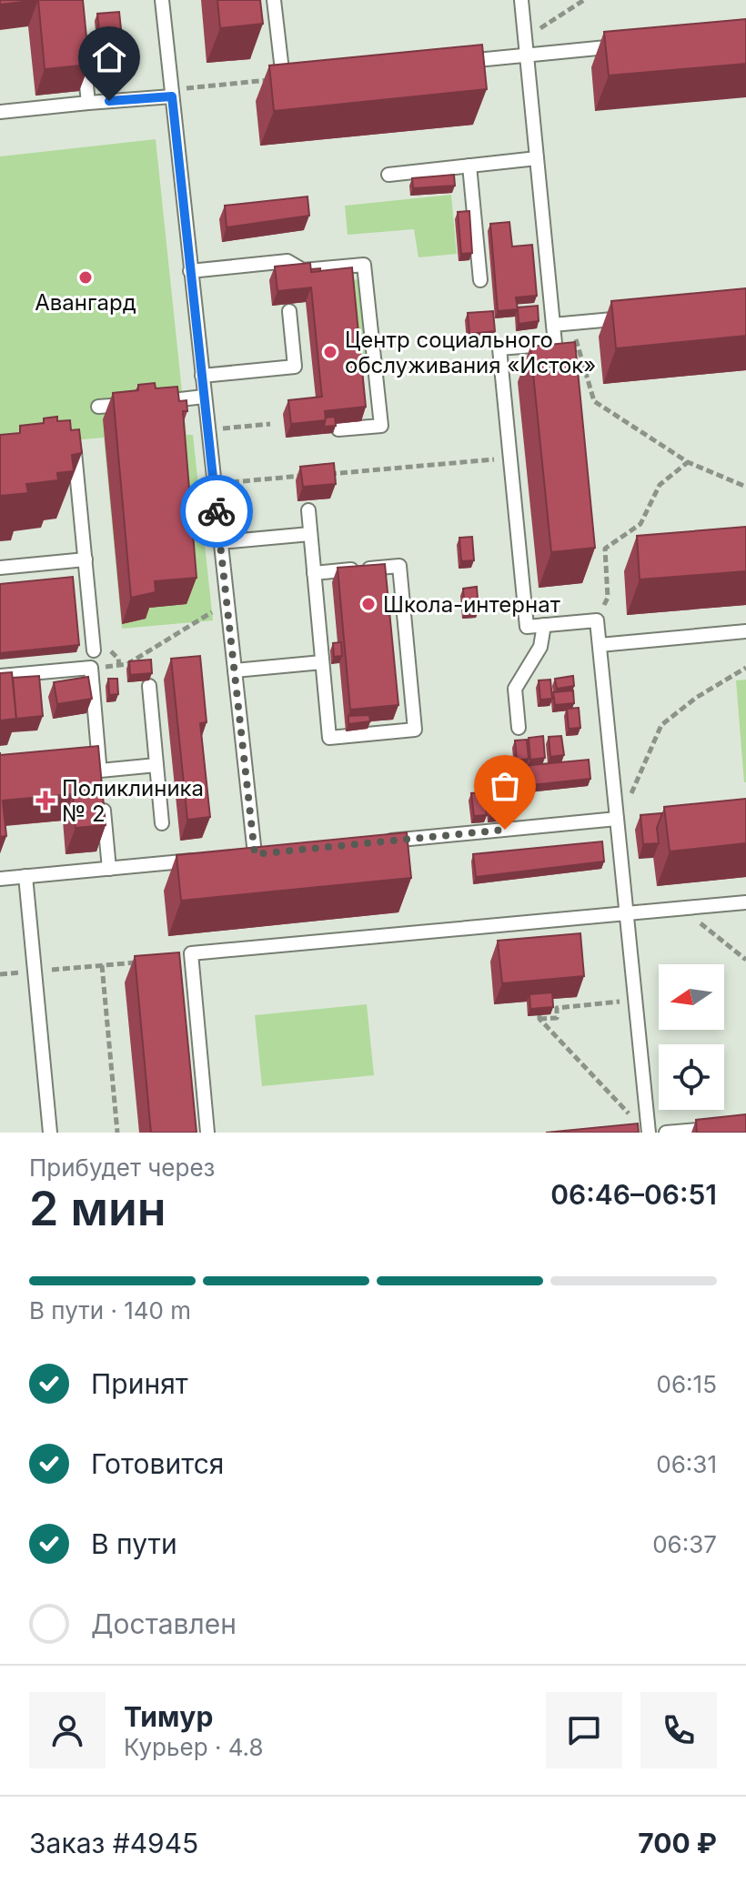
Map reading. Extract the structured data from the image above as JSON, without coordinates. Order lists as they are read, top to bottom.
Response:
{
  "places": {
    "other": ["Авангард", "Центр социального обслуживания «Исток»", "Школа-интернат"],
    "health": ["Поликлиника № 2"]
  },
  "north": "left",
  "page": {
    "heading": ["2 мин", "Прибудет через", "06:46–06:51"],
    "panel": [
      "Тимур",
      "Курьер · 4.8",
      "Заказ #4945",
      "700 ₽"
    ],
    "bar": "В пути · 140 m",
    "list": [
      ["Принят", "06:15"],
      ["Готовится", "06:31"],
      ["В пути", "06:37"],
      "Доставлен"
    ]
  }
}
